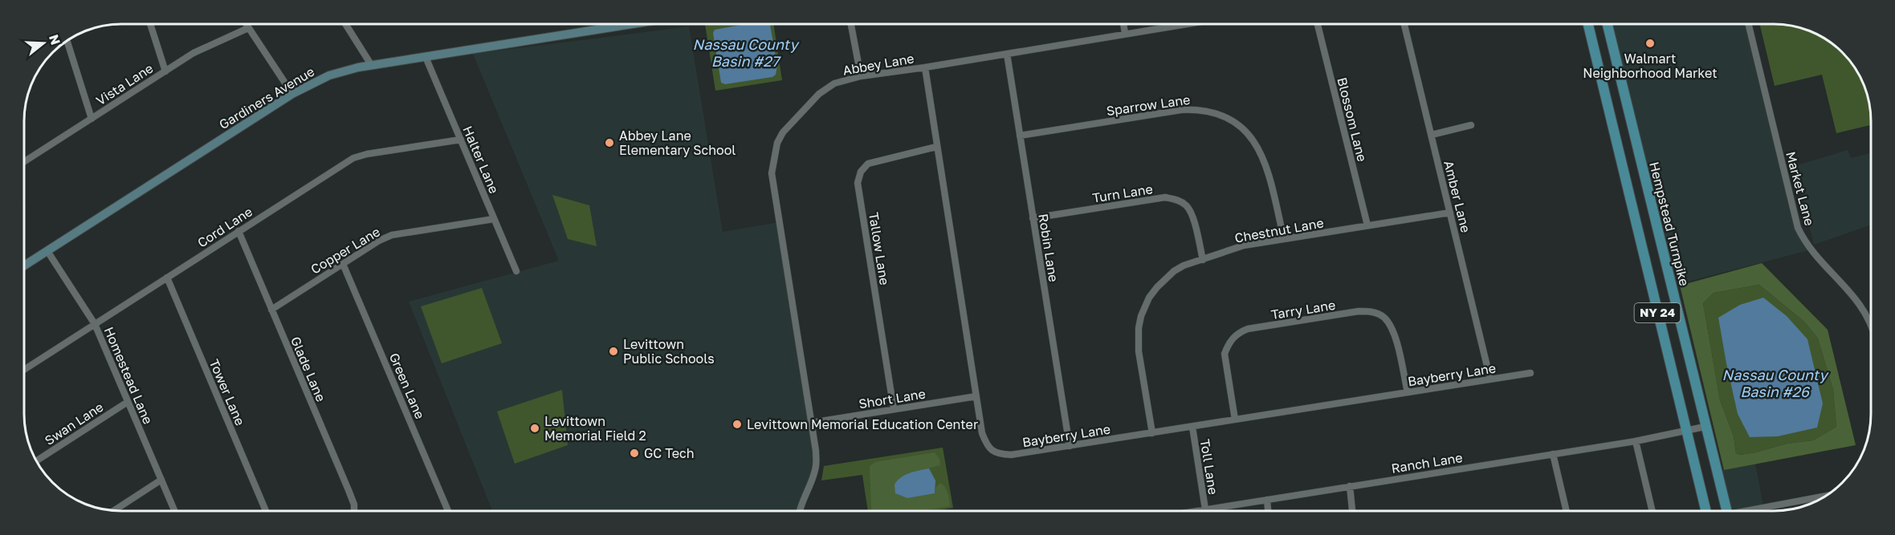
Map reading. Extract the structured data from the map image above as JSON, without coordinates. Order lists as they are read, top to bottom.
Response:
{
  "streets": {
    "main road": ["Gardiners Avenue", "Hempstead Turnpike", "NY 24"],
    "street": [
      "Abbey Lane",
      "Vista Lane",
      "Sparrow Lane",
      "Blossom Lane",
      "Halter Lane",
      "Market Lane",
      "Turn Lane",
      "Amber Lane",
      "Cord Lane",
      "Chestnut Lane",
      "Robin Lane",
      "Tallow Lane",
      "Copper Lane",
      "Tarry Lane",
      "Glade Lane",
      "Bayberry Lane",
      "Homestead Lane",
      "Green Lane",
      "Tower Lane",
      "Short Lane",
      "Swan Lane",
      "Ranch Lane",
      "Toll Lane"
    ]
  },
  "crossings": [
    ["Abbey Lane", "Robin Lane"],
    ["Abbey Lane", "Bayberry Lane"],
    ["Abbey Lane", "Short Lane"],
    ["Gardiners Avenue", "Halter Lane"],
    ["Gardiners Avenue", "Homestead Lane"],
    ["Sparrow Lane", "Chestnut Lane"],
    ["Sparrow Lane", "Robin Lane"],
    ["Blossom Lane", "Chestnut Lane"],
    ["Halter Lane", "Cord Lane"],
    ["Halter Lane", "Copper Lane"],
    ["Turn Lane", "Chestnut Lane"],
    ["Turn Lane", "Robin Lane"],
    ["Amber Lane", "Chestnut Lane"],
    ["Amber Lane", "Bayberry Lane"],
    ["Hempstead Turnpike", "Ranch Lane"],
    ["Cord Lane", "Glade Lane"],
    ["Cord Lane", "Homestead Lane"],
    ["Cord Lane", "Tower Lane"],
    ["Chestnut Lane", "Bayberry Lane"],
    ["Robin Lane", "Bayberry Lane"],
    ["Tallow Lane", "Bayberry Lane"],
    ["Tallow Lane", "Short Lane"],
    ["Copper Lane", "Glade Lane"],
    ["Copper Lane", "Green Lane"],
    ["Tarry Lane", "Bayberry Lane"],
    ["NY 24", "Ranch Lane"],
    ["Bayberry Lane", "Short Lane"],
    ["Bayberry Lane", "Toll Lane"],
    ["Homestead Lane", "Swan Lane"],
    ["Ranch Lane", "Toll Lane"]
  ],
  "water": ["Nassau County Basin #27", "Nassau County Basin #26"],
  "places": [
    "Walmart Neighborhood Market",
    "Abbey Lane Elementary School",
    "Levittown Public Schools",
    "Levittown Memorial Education Center",
    "Levittown Memorial Field 2",
    "GC Tech"
  ],
  "north": "right"
}
